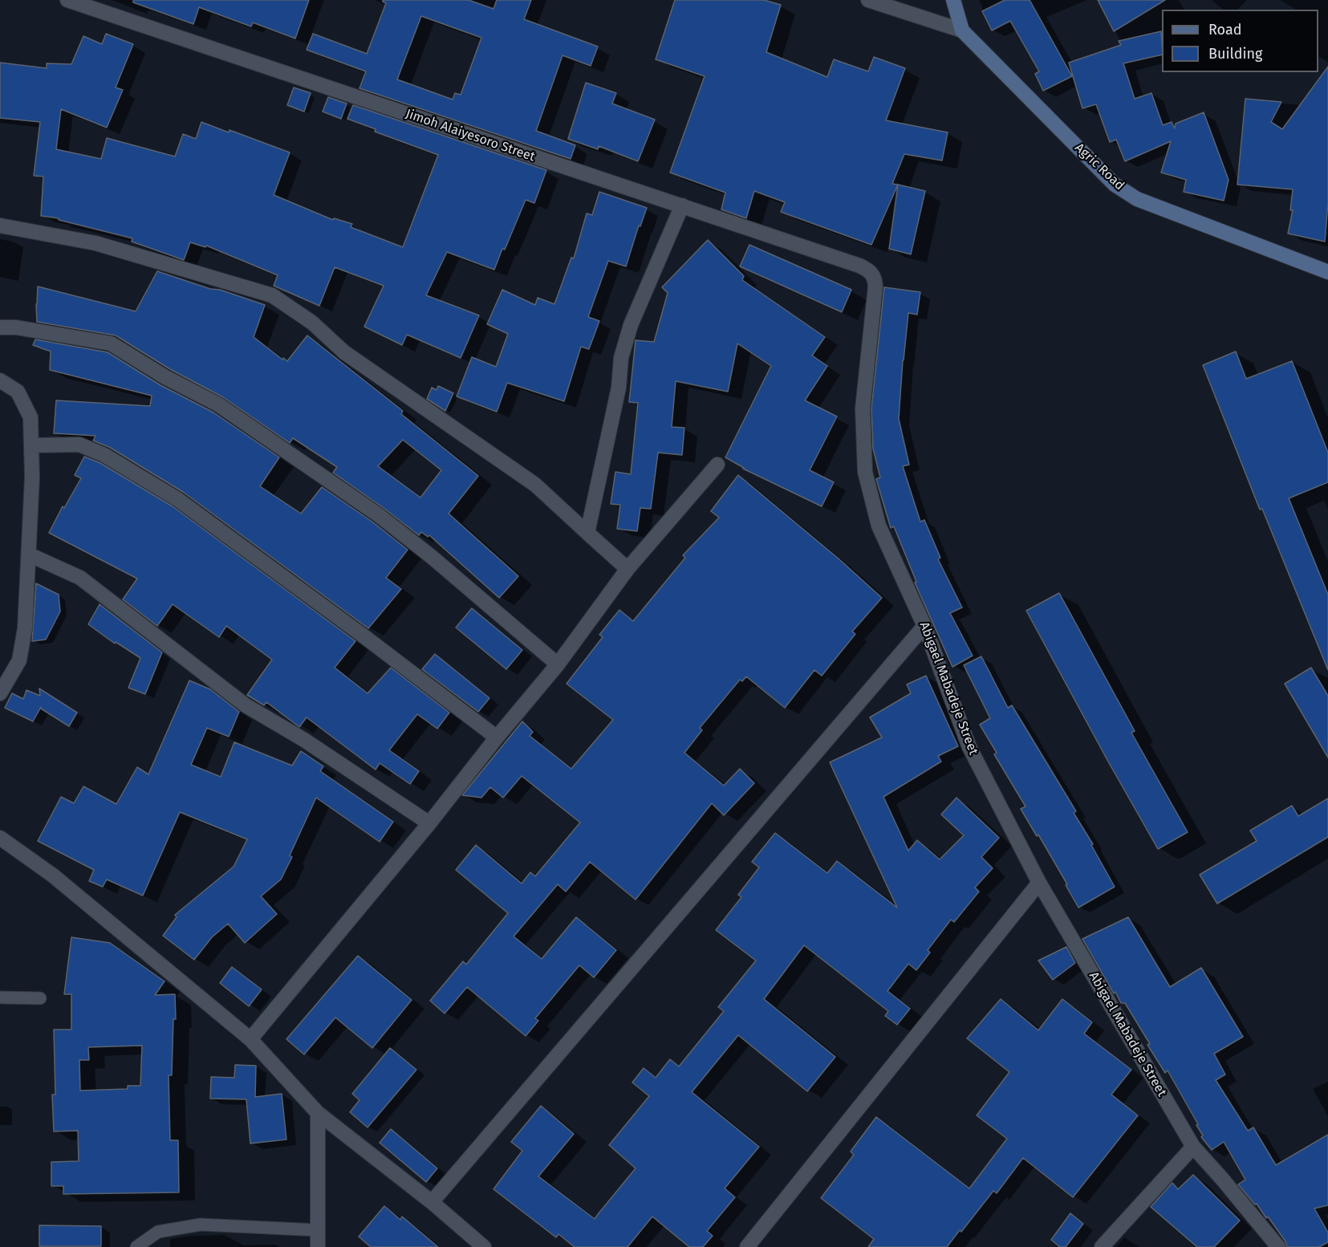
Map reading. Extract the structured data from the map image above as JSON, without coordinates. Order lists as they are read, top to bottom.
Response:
{
  "streets": {
    "street": ["Jimoh Alaiyesoro Street", "Agric Road", "Abigael Mabadeje Street"]
  },
  "crossings": [
    ["Jimoh Alaiyesoro Street", "Abigael Mabadeje Street"]
  ],
  "legend": ["Road", "Building"]
}
